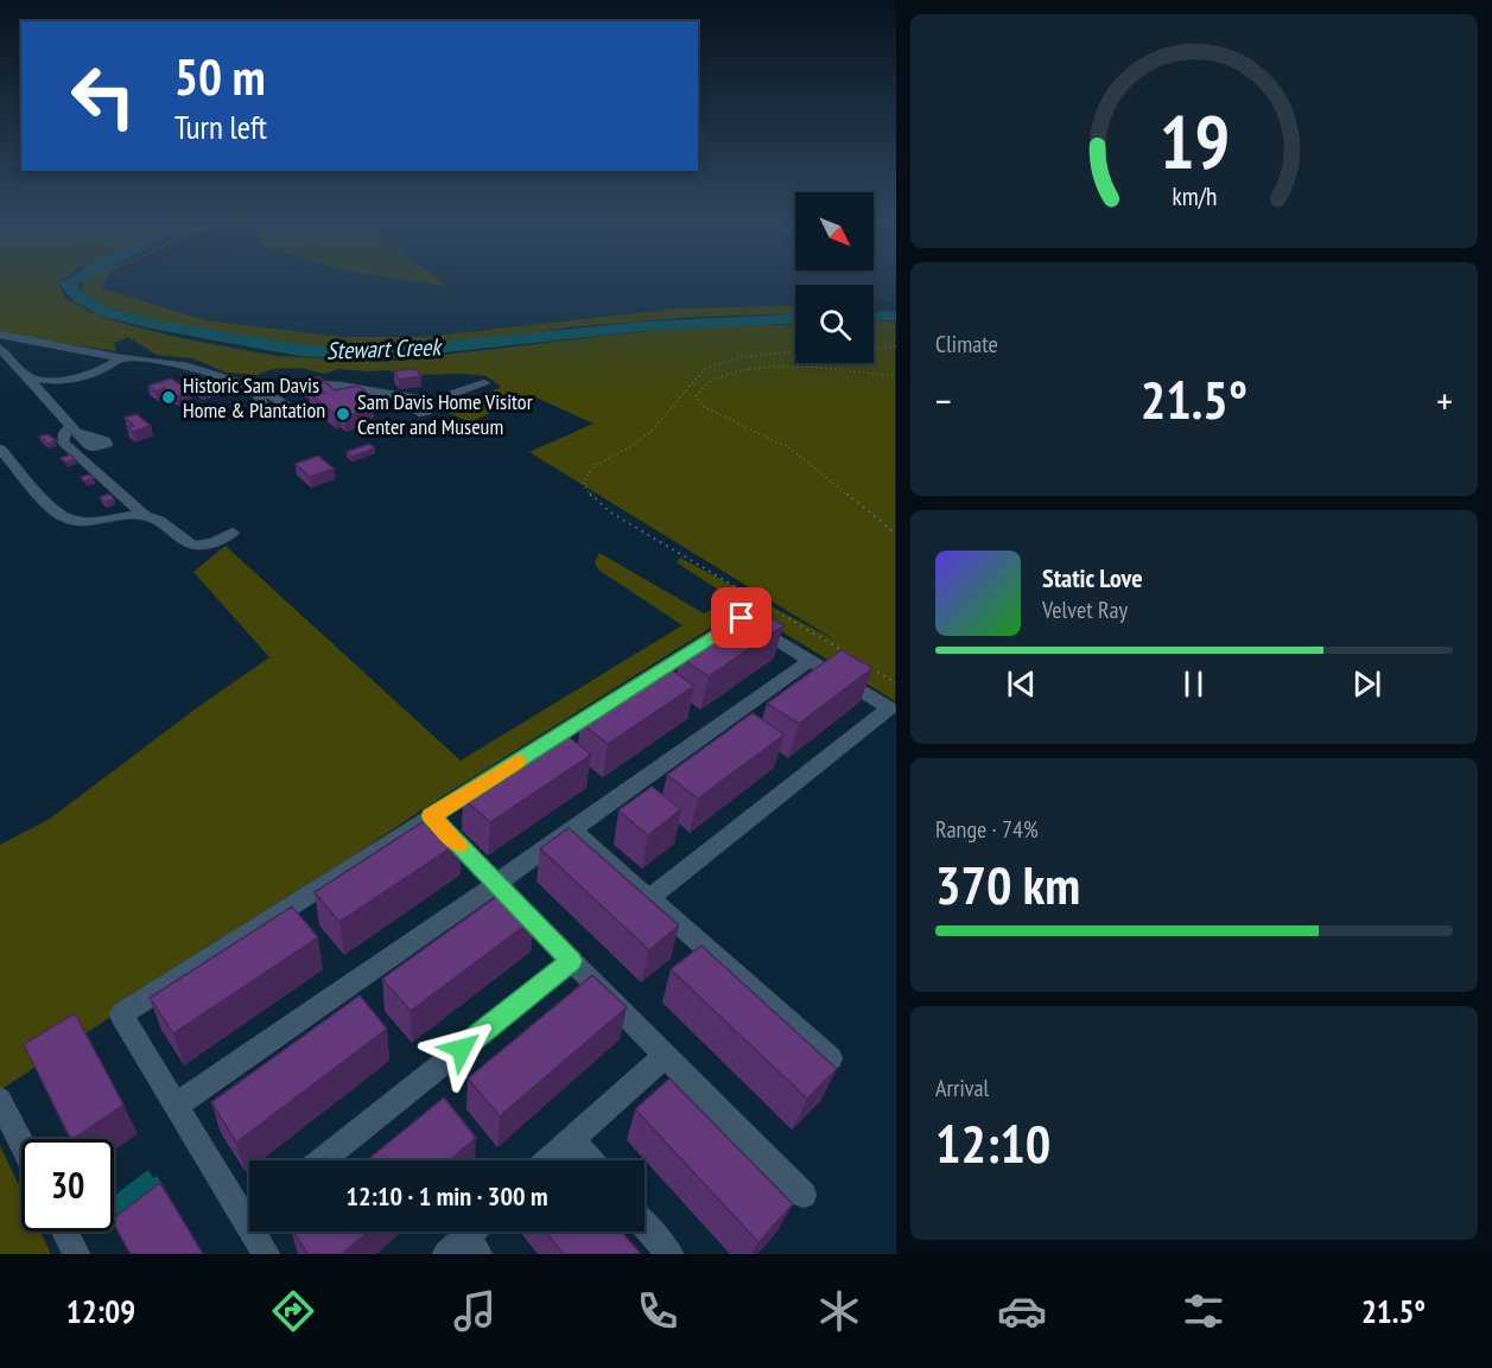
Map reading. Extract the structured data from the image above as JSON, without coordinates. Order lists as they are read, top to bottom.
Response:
{
  "water": ["Stewart Creek"],
  "places": ["Historic Sam Davis Home & Plantation", "Sam Davis Home Visitor Center and Museum"],
  "north": "bottom right",
  "page": {
    "turn": ["50 m", "Turn left"],
    "tile": [
      "Climate",
      ["Range · 74%", "370 km"],
      ["Arrival", "12:10"]
    ],
    "heat": ["−", "21.5°", "+"],
    "song": ["Static Love", "Velvet Ray"],
    "limit": "30",
    "trip": "12:10 · 1 min · 300 m",
    "tabs": ["12:09", "21.5°"],
    "gauge": ["19", "km/h"]
  }
}
